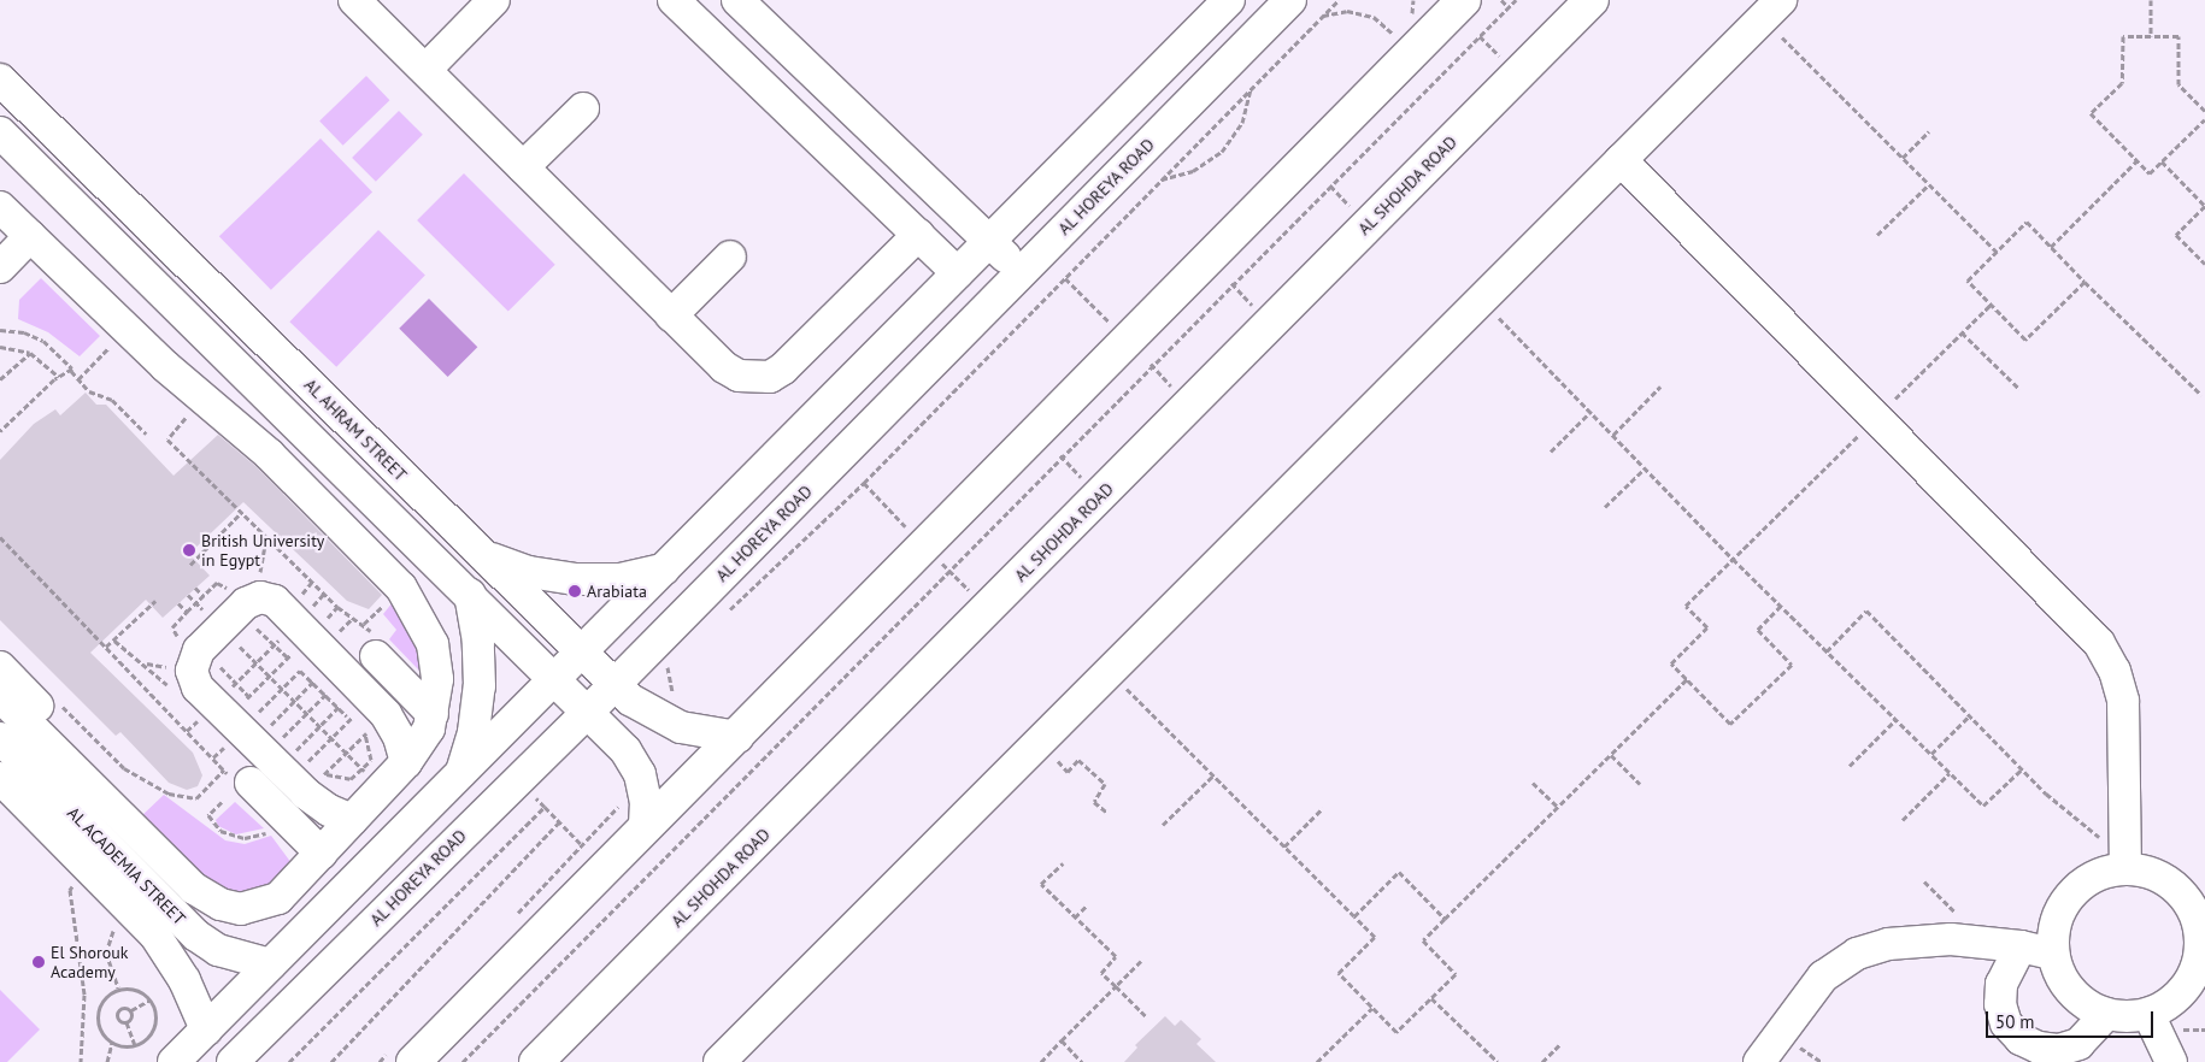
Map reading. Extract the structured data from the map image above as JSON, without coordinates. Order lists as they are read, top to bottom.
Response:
{
  "streets": {
    "main road": ["AL SHOHDA ROAD"],
    "street": ["AL HOREYA ROAD", "AL AHRAM STREET", "AL ACADEMIA STREET"]
  },
  "crossings": [
    ["AL HOREYA ROAD", "AL AHRAM STREET"]
  ],
  "places": ["British University in Egypt", "Arabiata", "El Shorouk Academy"],
  "scale_bar": "50 m"
}
